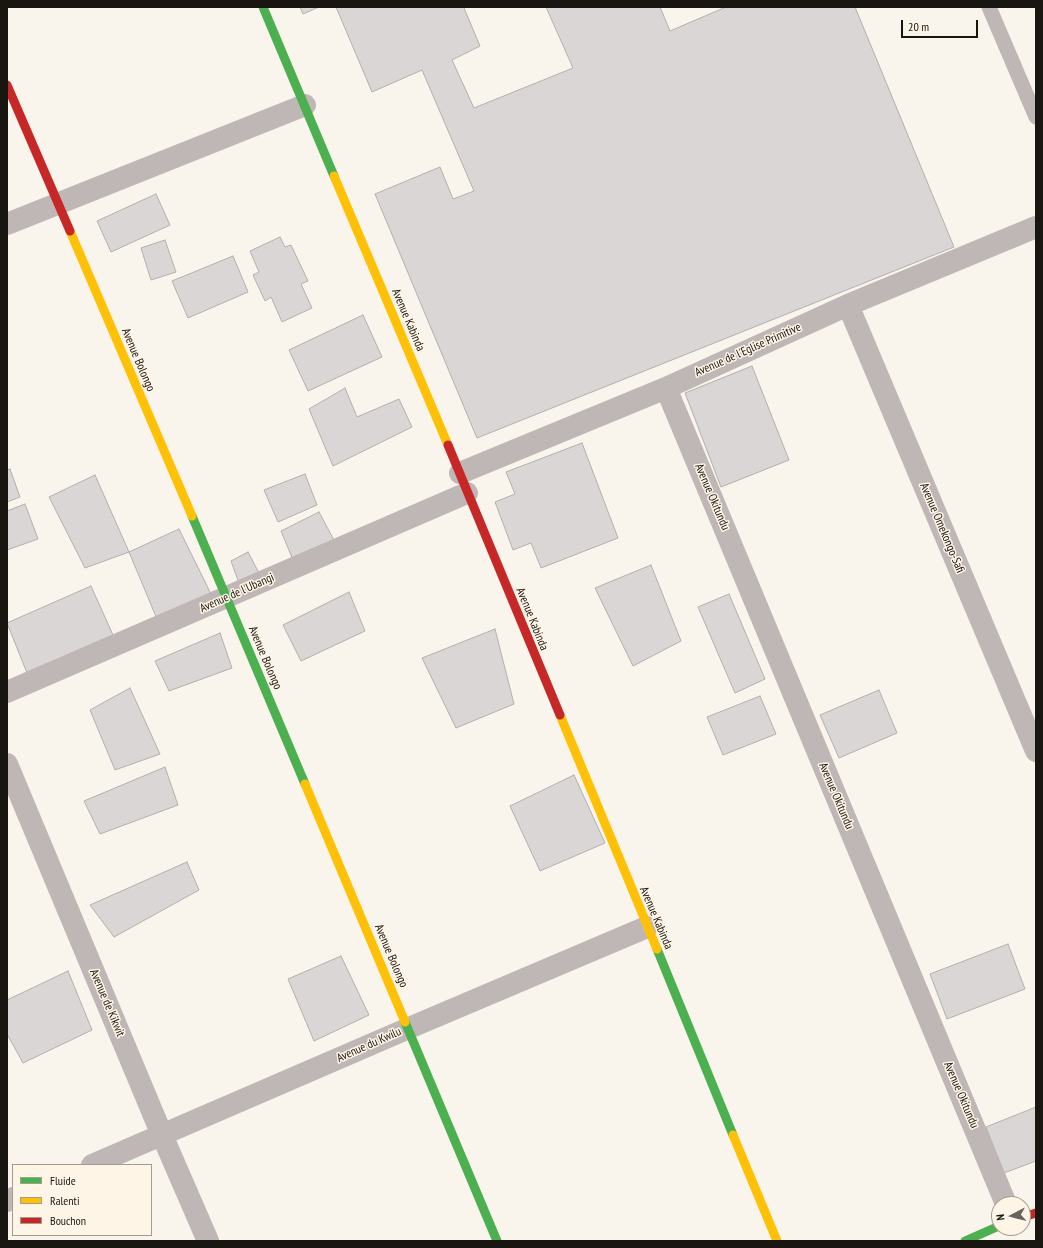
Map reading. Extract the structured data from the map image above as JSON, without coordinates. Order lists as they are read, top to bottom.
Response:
{
  "streets": {
    "street": [
      "Avenue Kabinda",
      "Avenue de l'Eglise Primitive",
      "Avenue Bolongo",
      "Avenue Okitundu",
      "Avenue Omekongo-Safi",
      "Avenue de l'Ubangi",
      "Avenue de Kikwit",
      "Avenue du Kwilu"
    ]
  },
  "crossings": [
    ["Avenue Kabinda", "Avenue de l'Eglise Primitive"],
    ["Avenue Kabinda", "Avenue de l'Ubangi"],
    ["Avenue Kabinda", "Avenue du Kwilu"],
    ["Avenue de l'Eglise Primitive", "Avenue Okitundu"],
    ["Avenue de l'Eglise Primitive", "Avenue Omekongo-Safi"],
    ["Avenue de l'Eglise Primitive", "Avenue de l'Ubangi"],
    ["Avenue Bolongo", "Avenue de l'Ubangi"],
    ["Avenue Bolongo", "Avenue du Kwilu"],
    ["Avenue de Kikwit", "Avenue du Kwilu"]
  ],
  "legend": ["Fluide", "Ralenti", "Bouchon"],
  "scale_bar": "20 m",
  "north": "left"
}
